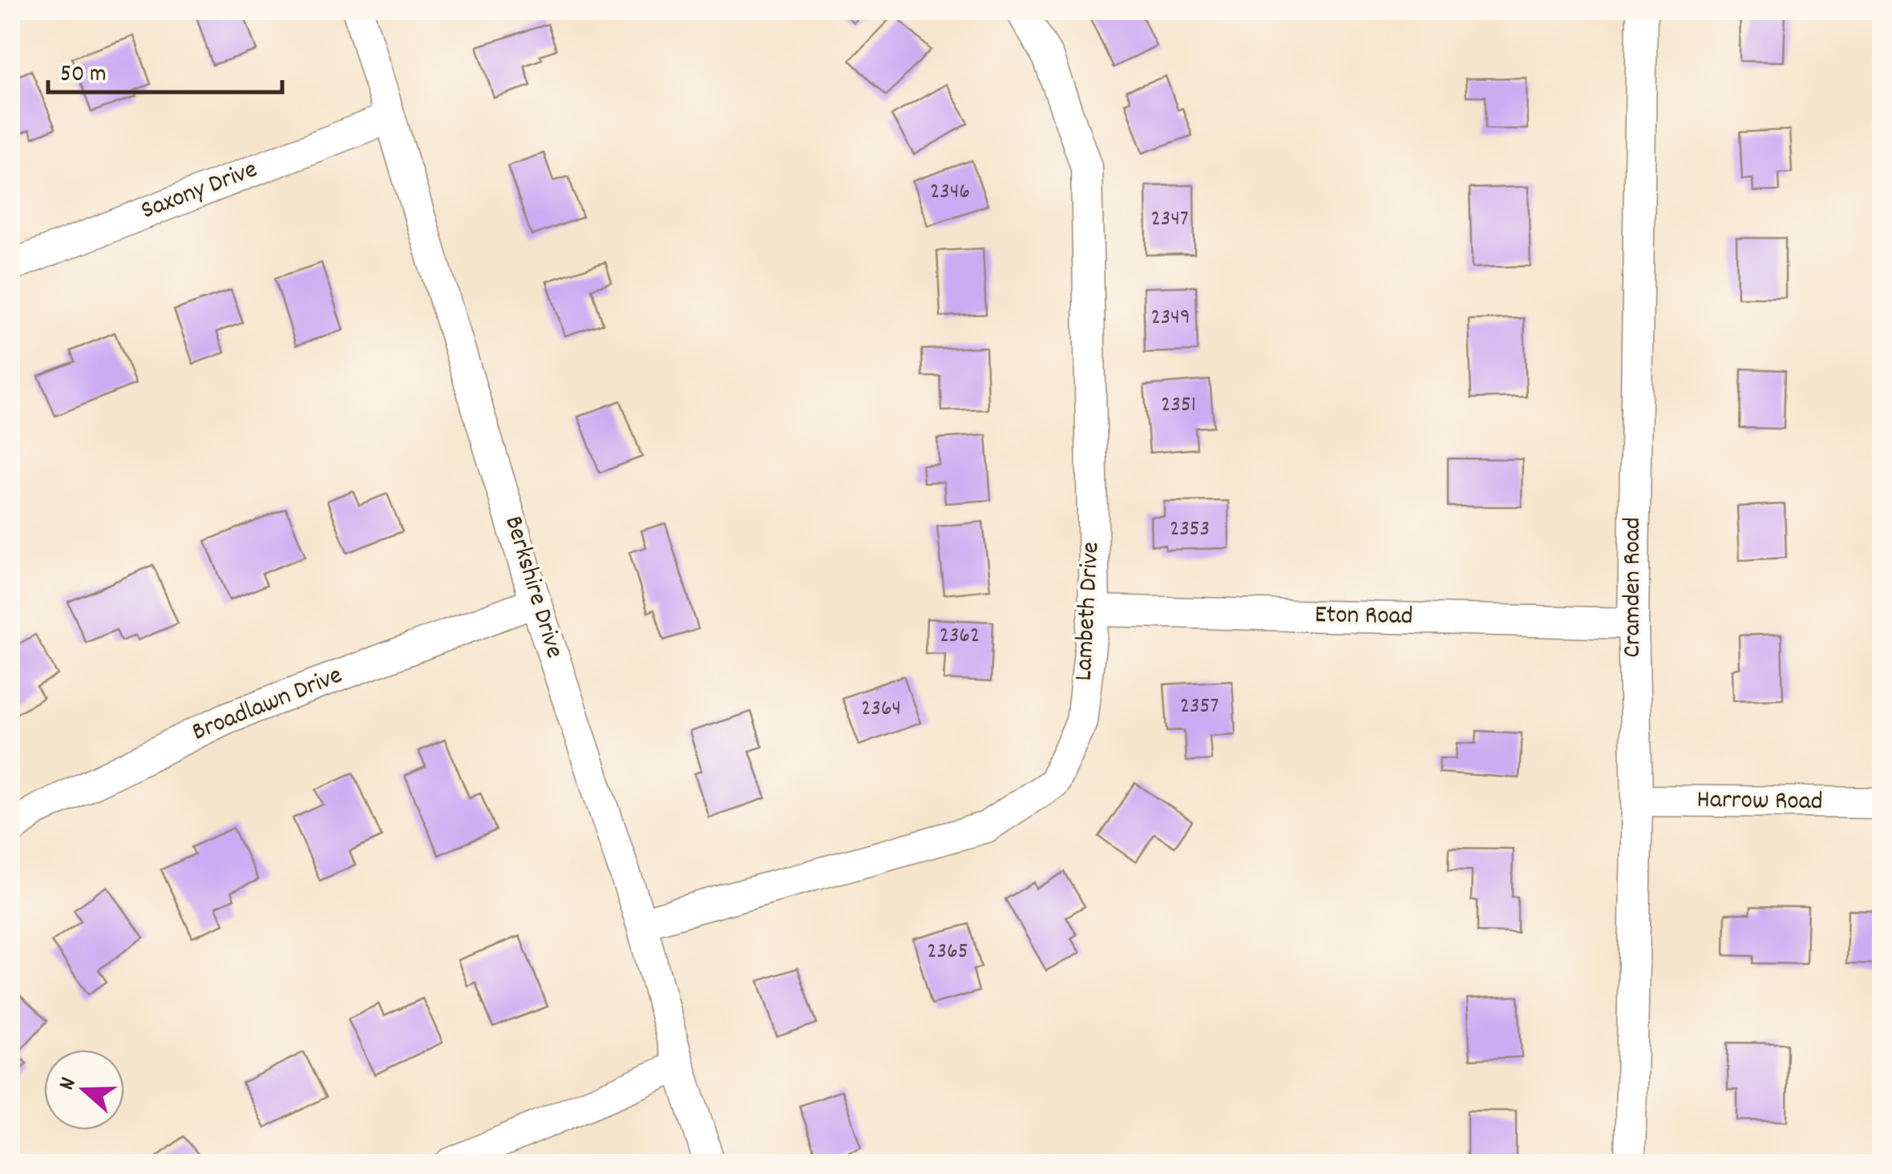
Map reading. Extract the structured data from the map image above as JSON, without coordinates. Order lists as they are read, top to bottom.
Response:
{
  "streets": {
    "street": [
      "Saxony Drive",
      "Berkshire Drive",
      "Cramden Road",
      "Lambeth Drive",
      "Eton Road",
      "Broadlawn Drive",
      "Harrow Road"
    ]
  },
  "crossings": [
    ["Saxony Drive", "Berkshire Drive"],
    ["Berkshire Drive", "Lambeth Drive"],
    ["Berkshire Drive", "Broadlawn Drive"],
    ["Cramden Road", "Eton Road"],
    ["Cramden Road", "Harrow Road"],
    ["Lambeth Drive", "Eton Road"]
  ],
  "house_numbers": [
    "2346",
    "2347",
    "2349",
    "2351",
    "2353",
    "2362",
    "2357",
    "2364",
    "2365"
  ],
  "scale_bar": "50 m",
  "north": "left"
}
